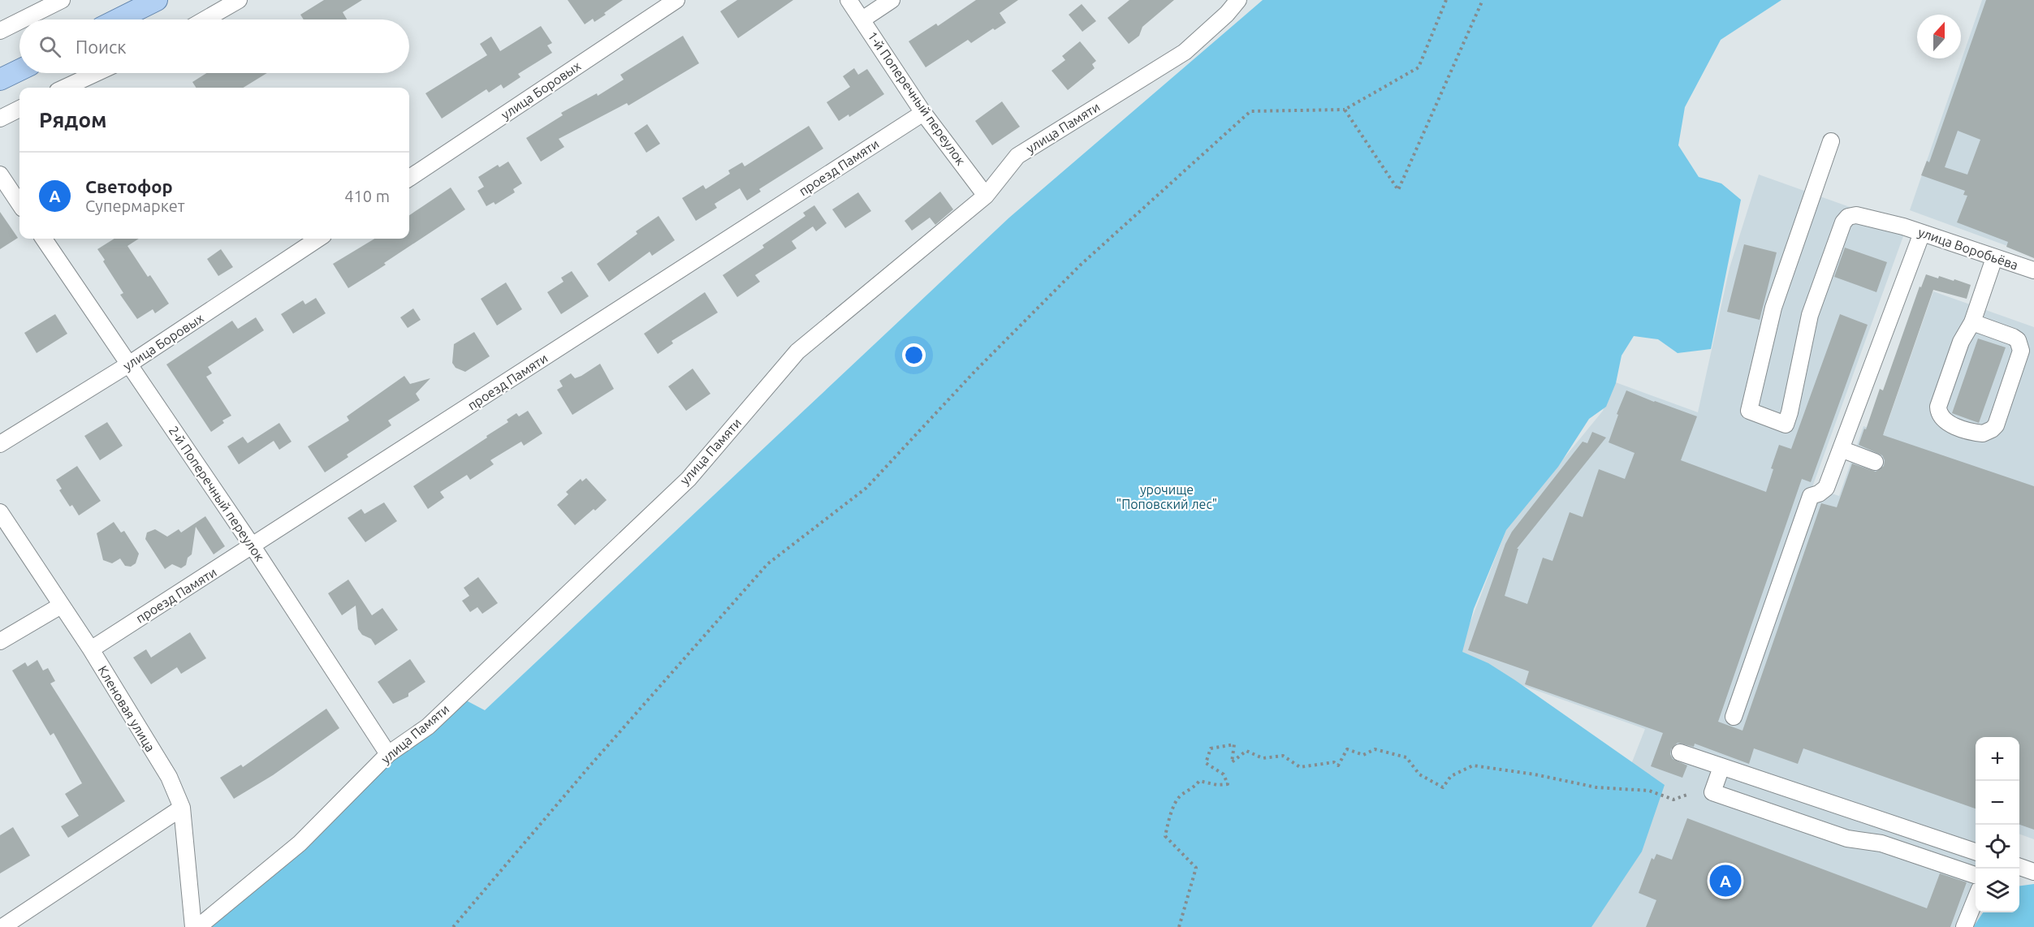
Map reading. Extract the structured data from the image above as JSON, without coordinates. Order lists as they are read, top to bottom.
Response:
{
  "streets": {
    "street": [
      "улица Боровых",
      "1-й Поперечный переулок",
      "улица Памяти",
      "проезд Памяти",
      "улица Воробьёва",
      "2-й Поперечный переулок",
      "Кленовая улица"
    ]
  },
  "crossings": [
    ["улица Боровых", "2-й Поперечный переулок"],
    ["1-й Поперечный переулок", "улица Памяти"],
    ["1-й Поперечный переулок", "проезд Памяти"],
    ["улица Памяти", "2-й Поперечный переулок"],
    ["проезд Памяти", "2-й Поперечный переулок"],
    ["проезд Памяти", "Кленовая улица"]
  ],
  "parks": ["урочище \"Поповский лес\""],
  "north": "top",
  "page": {
    "search": "Поиск",
    "heading": "Рядом",
    "list": [
      {
        "mark": "A",
        "name": "Светофор",
        "note": "Супермаркет",
        "value": "410 m"
      }
    ],
    "map_buttons": ["+", "−"],
    "pins": "A"
  }
}
